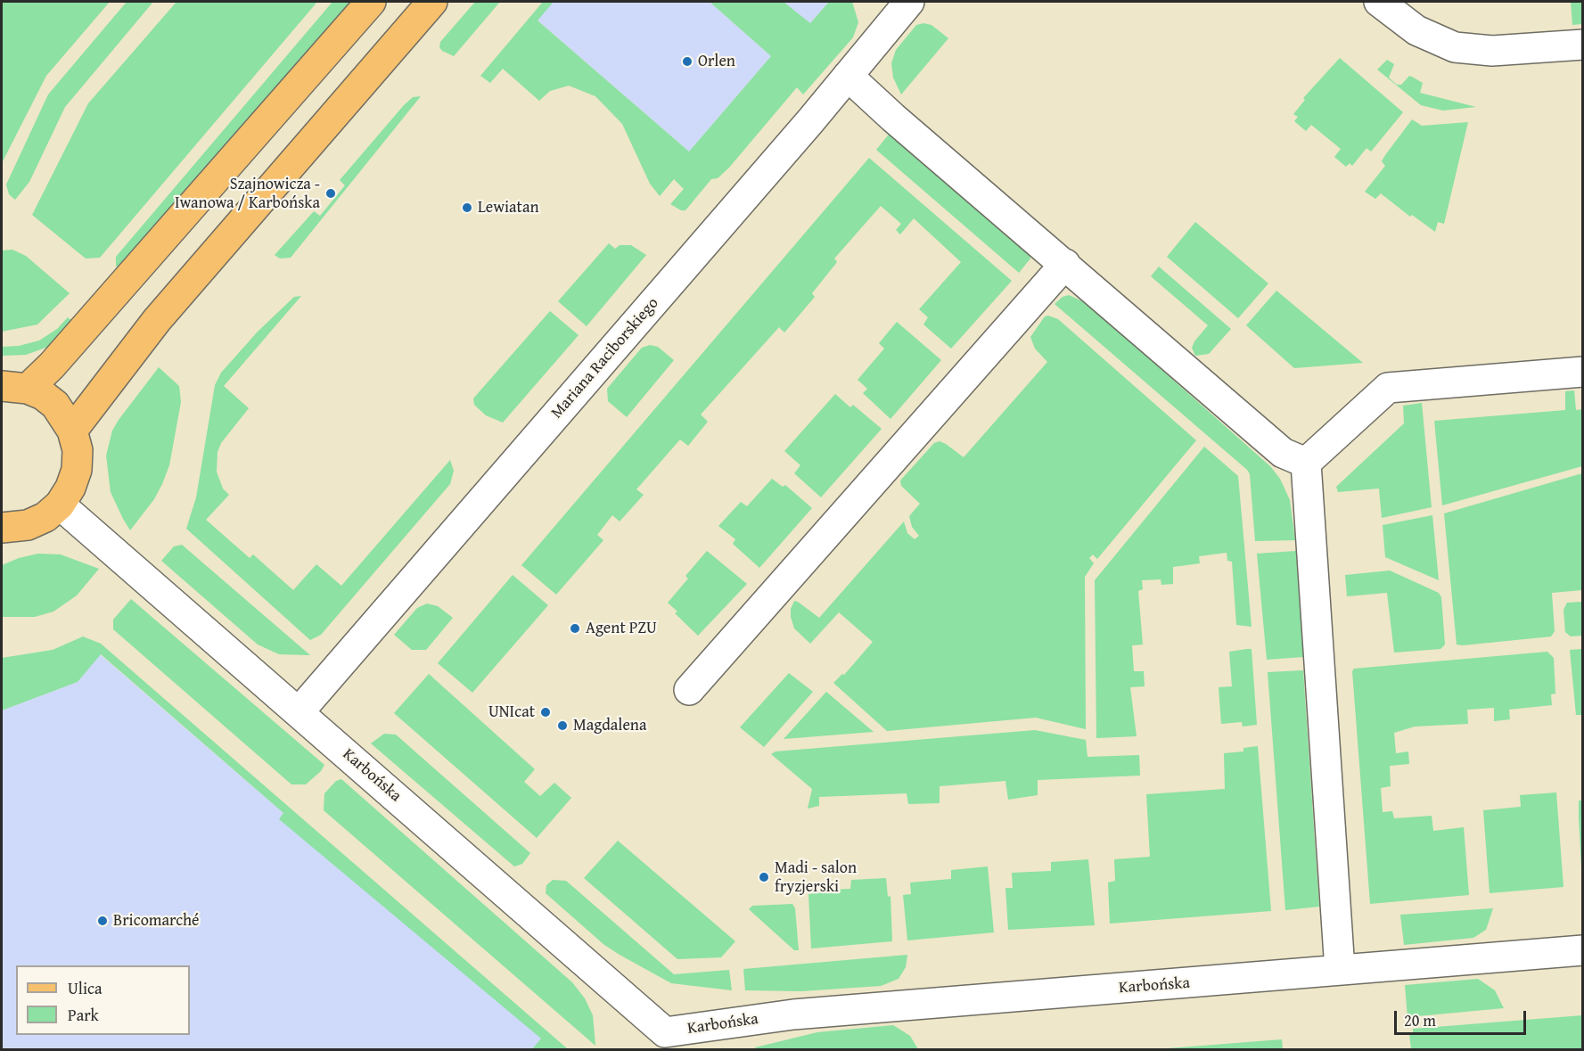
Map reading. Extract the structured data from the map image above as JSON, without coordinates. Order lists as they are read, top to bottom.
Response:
{
  "streets": {
    "street": ["Mariana Raciborskiego", "Karbońska"]
  },
  "crossings": [
    ["Mariana Raciborskiego", "Karbońska"]
  ],
  "places": [
    "Orlen",
    "Szajnowicza - Iwanowa / Karbońska",
    "Lewiatan",
    "Agent PZU",
    "UNIcat",
    "Magdalena",
    "Madi - salon fryzjerski",
    "Bricomarché"
  ],
  "legend": ["Ulica", "Park"],
  "scale_bar": "20 m"
}
